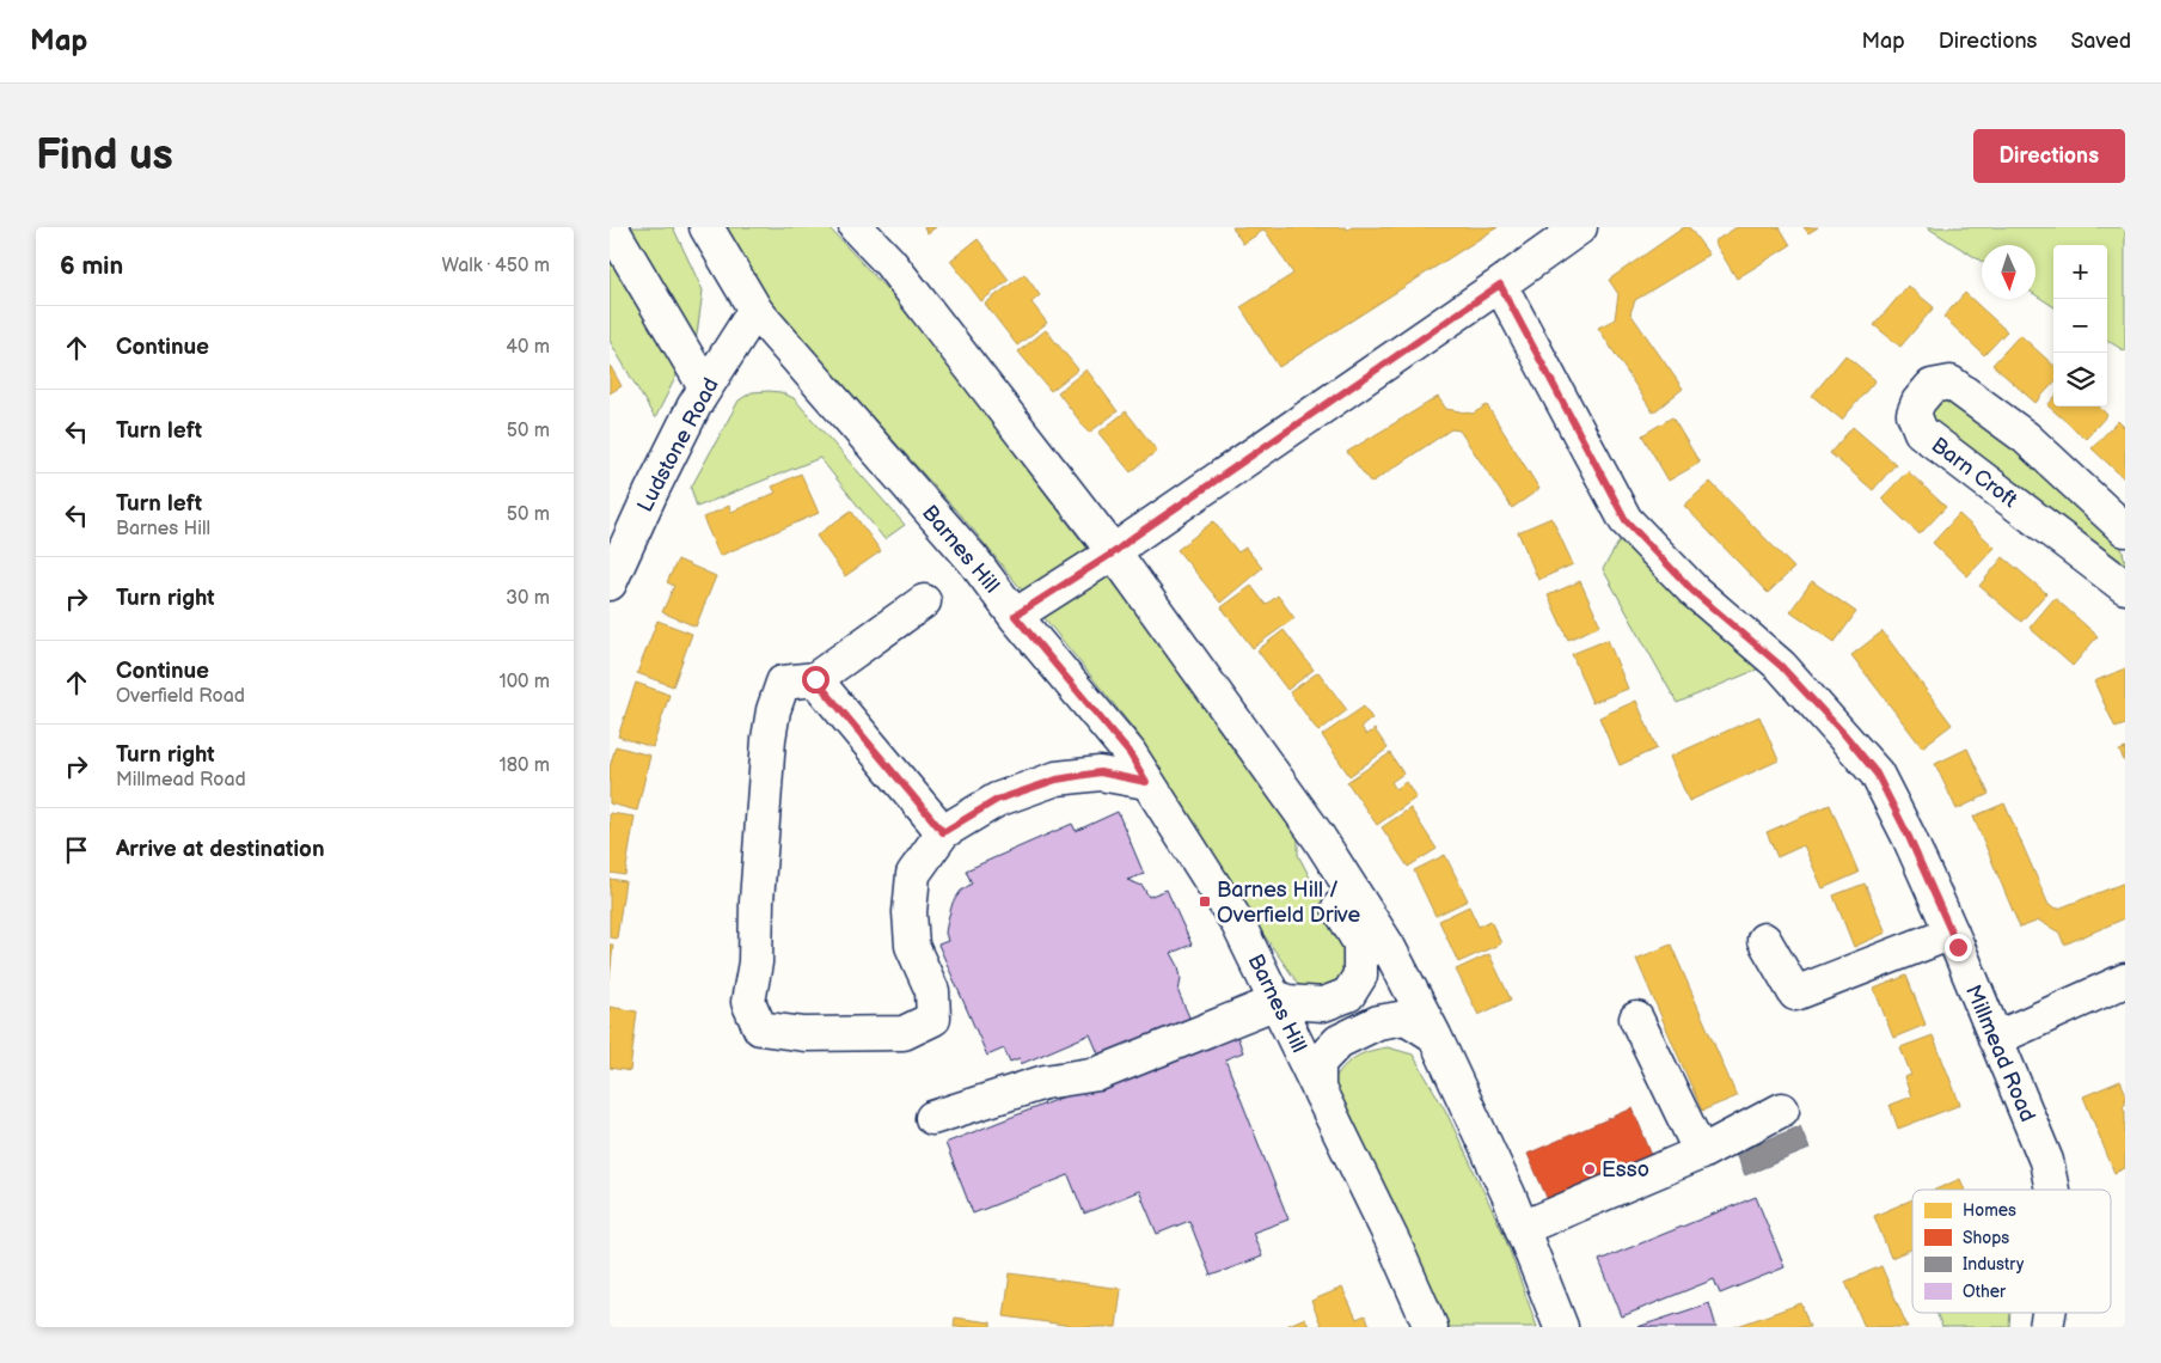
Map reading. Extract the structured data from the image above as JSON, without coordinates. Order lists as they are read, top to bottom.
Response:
{
  "streets": {
    "main road": [
      "Ludstone Road",
      "Barn Croft",
      "Barnes Hill",
      "Millmead Road"
    ]
  },
  "crossings": [
    ["Ludstone Road", "Barnes Hill"]
  ],
  "places": {
    "transit": ["Barnes Hill / Overfield Drive"],
    "other": ["Esso"]
  },
  "legend": [
    "Homes",
    "Shops",
    "Industry",
    "Other"
  ],
  "north": "bottom",
  "page": {
    "header": "Map",
    "nav": ["Map", "Directions", "Saved"],
    "buttons": "Directions",
    "title": "Find us",
    "heading": ["6 min", "Walk · 450 m"],
    "map_buttons": ["+", "−"],
    "list": [
      ["Continue", "40 m"],
      ["Turn left", "50 m"],
      ["Turn left", "Barnes Hill", "50 m"],
      ["Turn right", "30 m"],
      ["Continue", "Overfield Road", "100 m"],
      ["Turn right", "Millmead Road", "180 m"],
      "Arrive at destination"
    ]
  }
}
